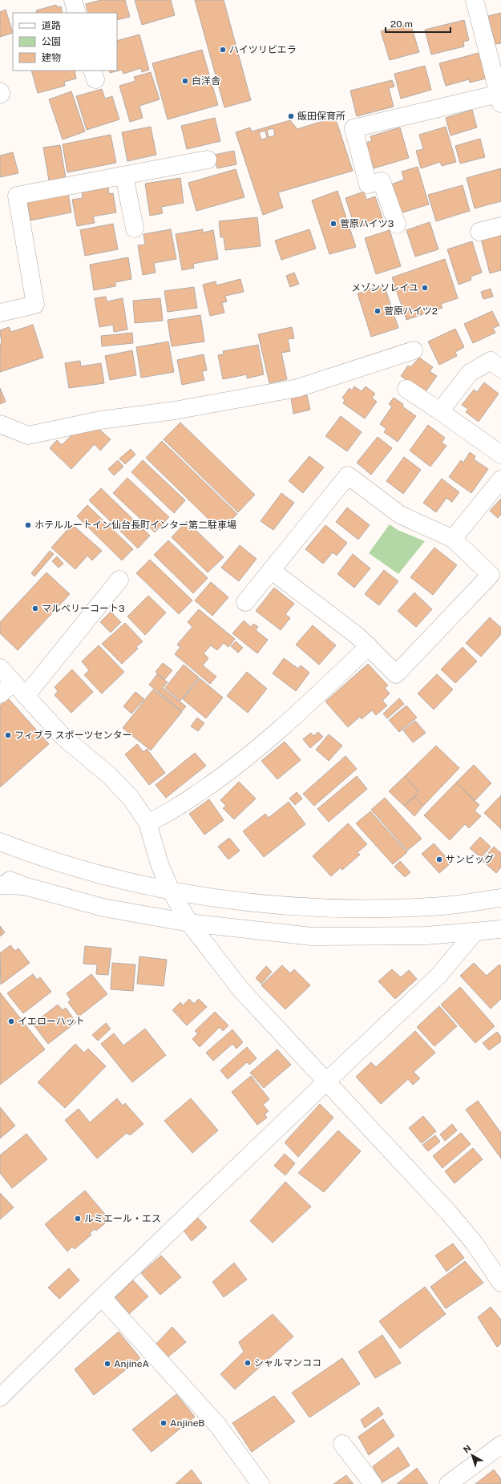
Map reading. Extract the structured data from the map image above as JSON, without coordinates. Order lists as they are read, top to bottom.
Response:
{
  "places": [
    "ハイツリビエラ",
    "白洋舎",
    "飯田保育所",
    "菅原ハイツ3",
    "メゾンソレイユ",
    "菅原ハイツ2",
    "ホテルルートイン仙台長町インター第二駐車場",
    "マルベリーコート3",
    "フィブラ スポーツセンター",
    "サンビッグ",
    "イエローハット",
    "ルミエール・エス",
    "シャルマンココ",
    "AnjineA",
    "AnjineB"
  ],
  "legend": ["道路", "公園", "建物"],
  "scale_bar": "20 m",
  "north": "top left"
}
